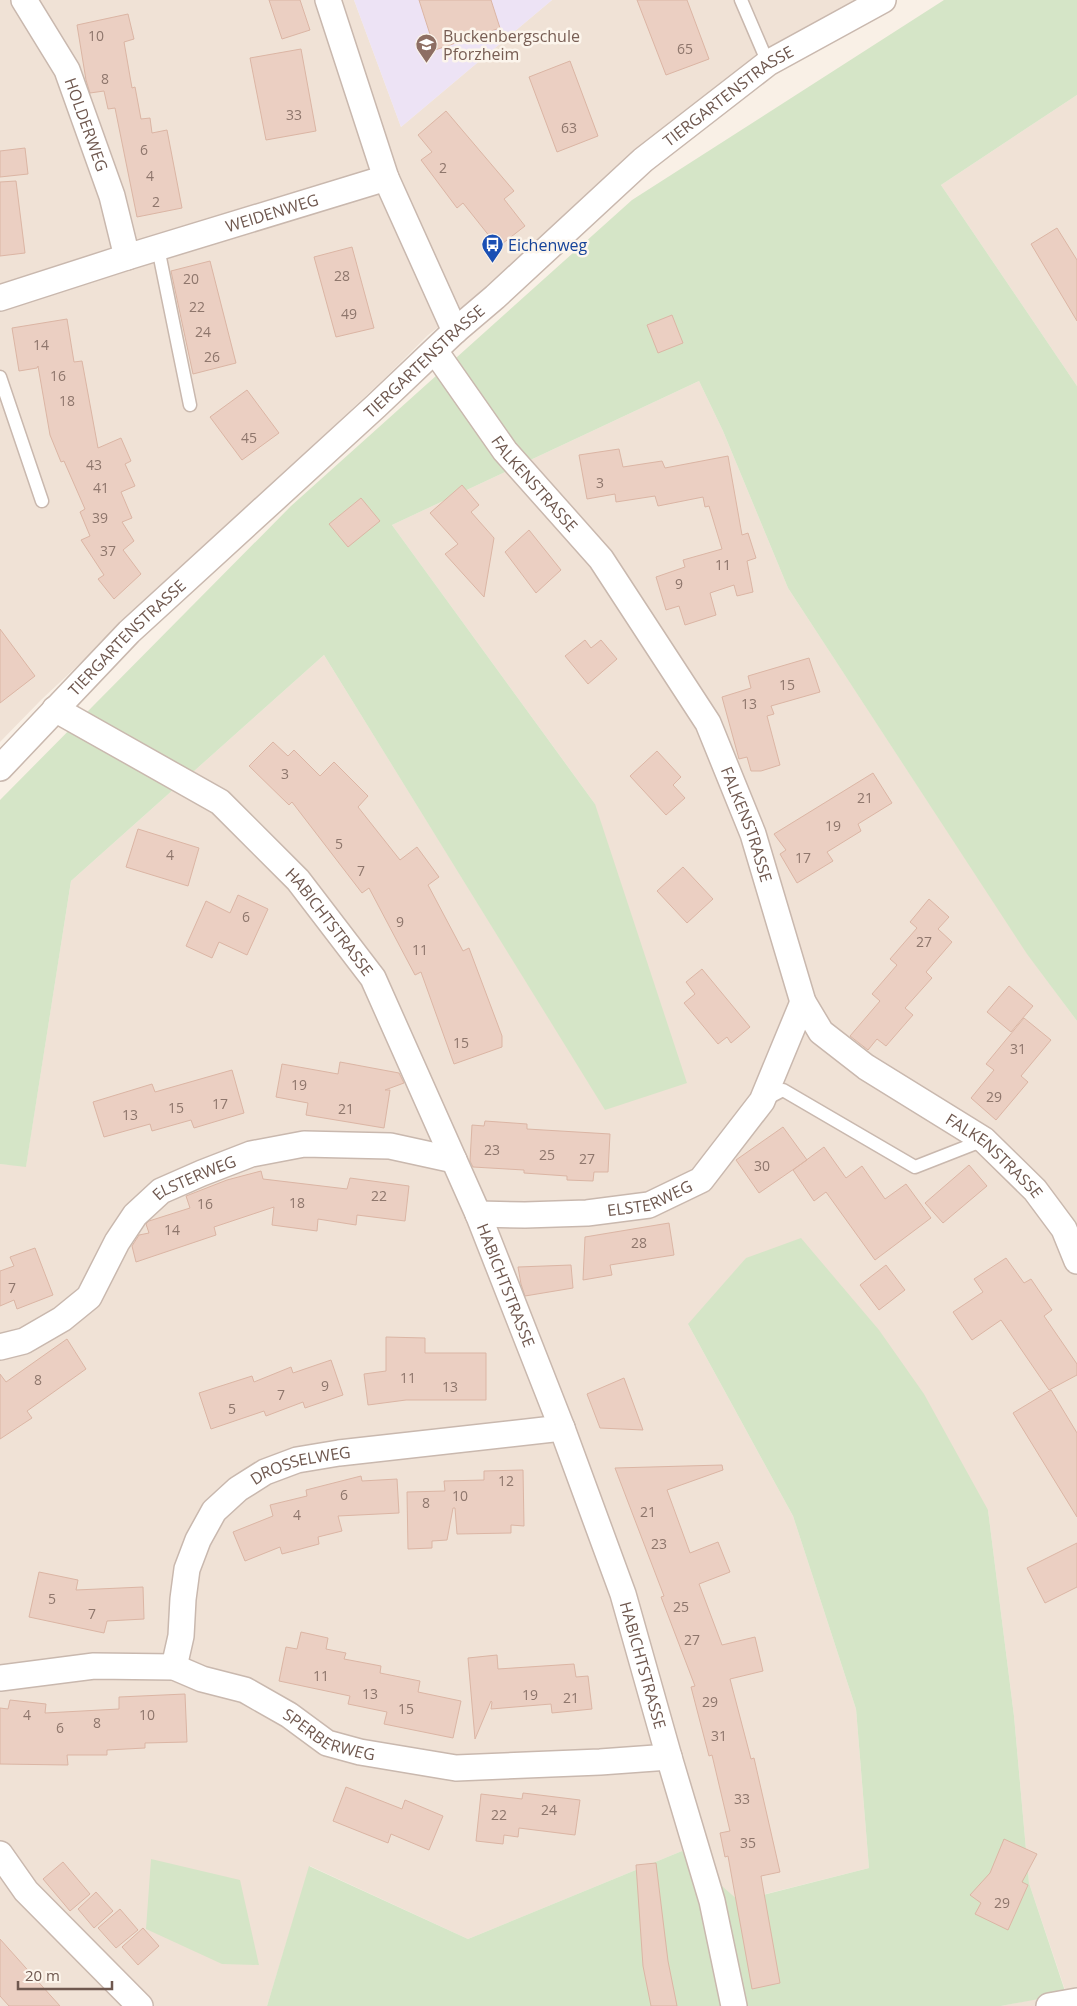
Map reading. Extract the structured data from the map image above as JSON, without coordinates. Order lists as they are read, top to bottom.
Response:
{
  "streets": {
    "street": [
      "TIERGARTENSTRASSE",
      "HOLDERWEG",
      "WEIDENWEG",
      "FALKENSTRASSE",
      "HABICHTSTRASSE",
      "ELSTERWEG",
      "DROSSELWEG",
      "SPERBERWEG"
    ]
  },
  "crossings": [
    ["TIERGARTENSTRASSE", "FALKENSTRASSE"],
    ["TIERGARTENSTRASSE", "HABICHTSTRASSE"],
    ["HOLDERWEG", "WEIDENWEG"],
    ["FALKENSTRASSE", "ELSTERWEG"],
    ["HABICHTSTRASSE", "ELSTERWEG"],
    ["HABICHTSTRASSE", "DROSSELWEG"],
    ["HABICHTSTRASSE", "SPERBERWEG"],
    ["DROSSELWEG", "SPERBERWEG"]
  ],
  "places": {
    "school or university": ["Buckenbergschule Pforzheim"],
    "bus stop": ["Eichenweg"]
  },
  "house_numbers": [
    "10",
    "65",
    "8",
    "33",
    "63",
    "6",
    "2",
    "4",
    "2",
    "28",
    "20",
    "22",
    "49",
    "24",
    "14",
    "26",
    "16",
    "18",
    "45",
    "43",
    "3",
    "41",
    "39",
    "37",
    "11",
    "9",
    "15",
    "13",
    "3",
    "21",
    "19",
    "5",
    "4",
    "17",
    "7",
    "6",
    "9",
    "27",
    "11",
    "15",
    "31",
    "19",
    "29",
    "17",
    "15",
    "21",
    "13",
    "23",
    "25",
    "27",
    "30",
    "22",
    "18",
    "16",
    "14",
    "28",
    "7",
    "11",
    "8",
    "9",
    "13",
    "7",
    "5",
    "12",
    "6",
    "10",
    "8",
    "21",
    "4",
    "23",
    "5",
    "25",
    "7",
    "27",
    "11",
    "13",
    "19",
    "21",
    "29",
    "15",
    "4",
    "10",
    "8",
    "6",
    "31",
    "33",
    "24",
    "22",
    "35",
    "29"
  ],
  "scale_bar": "20 m"
}
